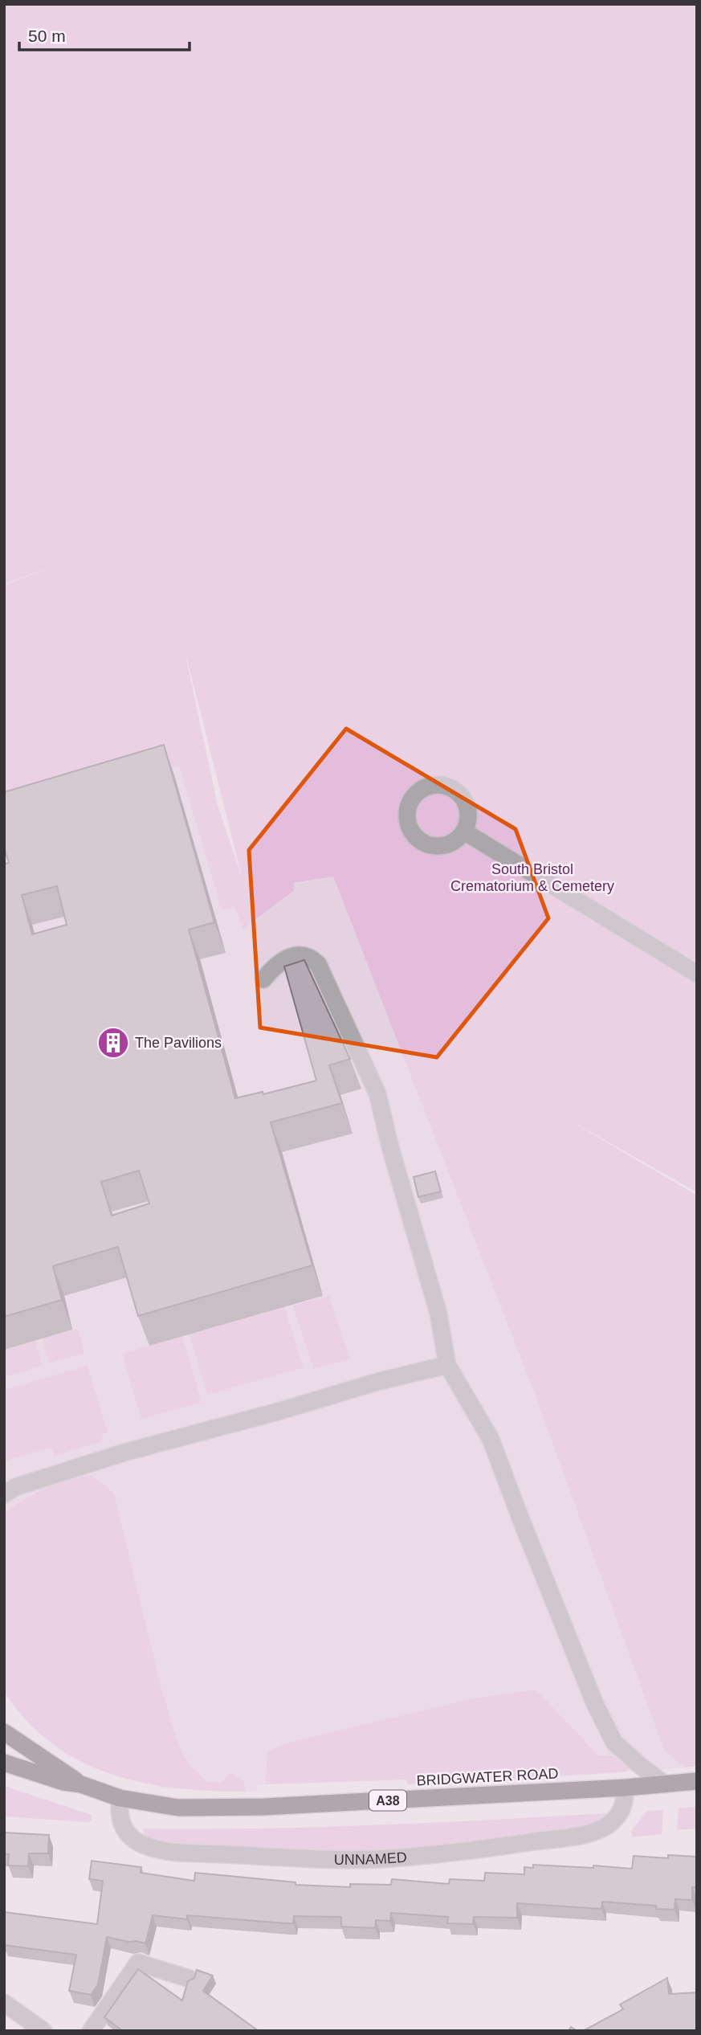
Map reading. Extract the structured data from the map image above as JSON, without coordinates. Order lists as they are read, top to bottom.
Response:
{
  "streets": {
    "highway": ["BRIDGWATER ROAD", "A38"],
    "street": ["UNNAMED"]
  },
  "crossings": [
    ["BRIDGWATER ROAD", "UNNAMED"]
  ],
  "parks": ["South Bristol Crematorium & Cemetery"],
  "places": {
    "building": ["The Pavilions"]
  },
  "scale_bar": "50 m"
}
